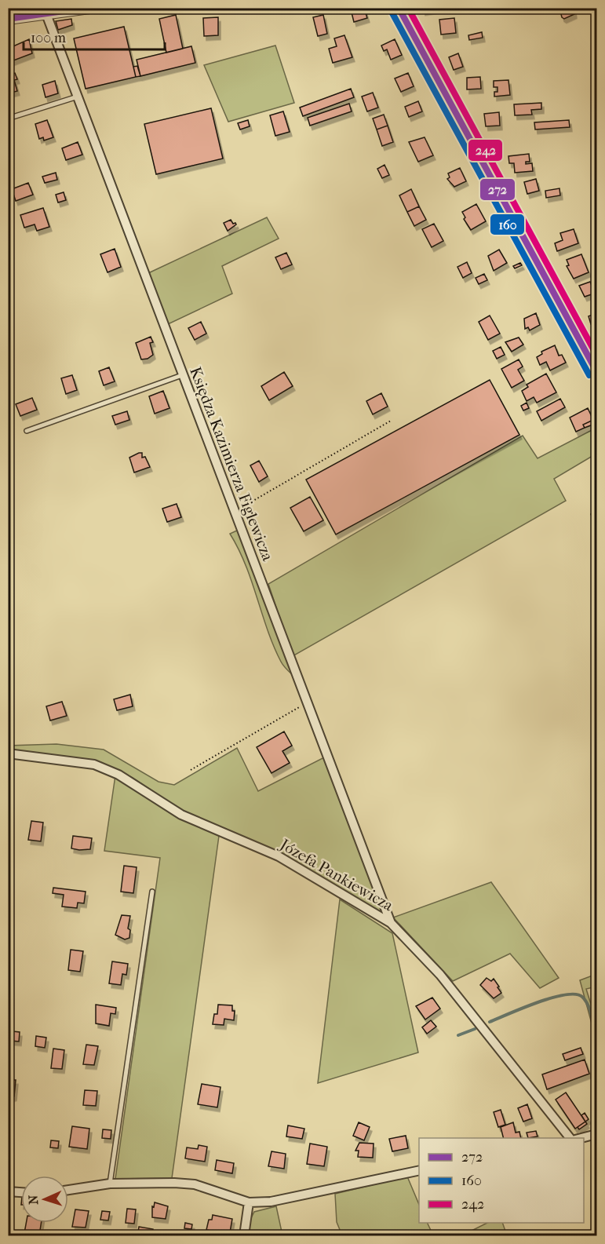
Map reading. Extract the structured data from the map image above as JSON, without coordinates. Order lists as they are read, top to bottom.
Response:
{
  "streets": {
    "street": ["Księdza Kazimierza Figlewicza", "Józefa Pankiewicza"]
  },
  "crossings": [
    ["Księdza Kazimierza Figlewicza", "Józefa Pankiewicza"]
  ],
  "lines": ["transit line 272", "transit line 242", "transit line 160"],
  "legend": ["272", "160", "242"],
  "scale_bar": "100 m",
  "north": "left"
}
